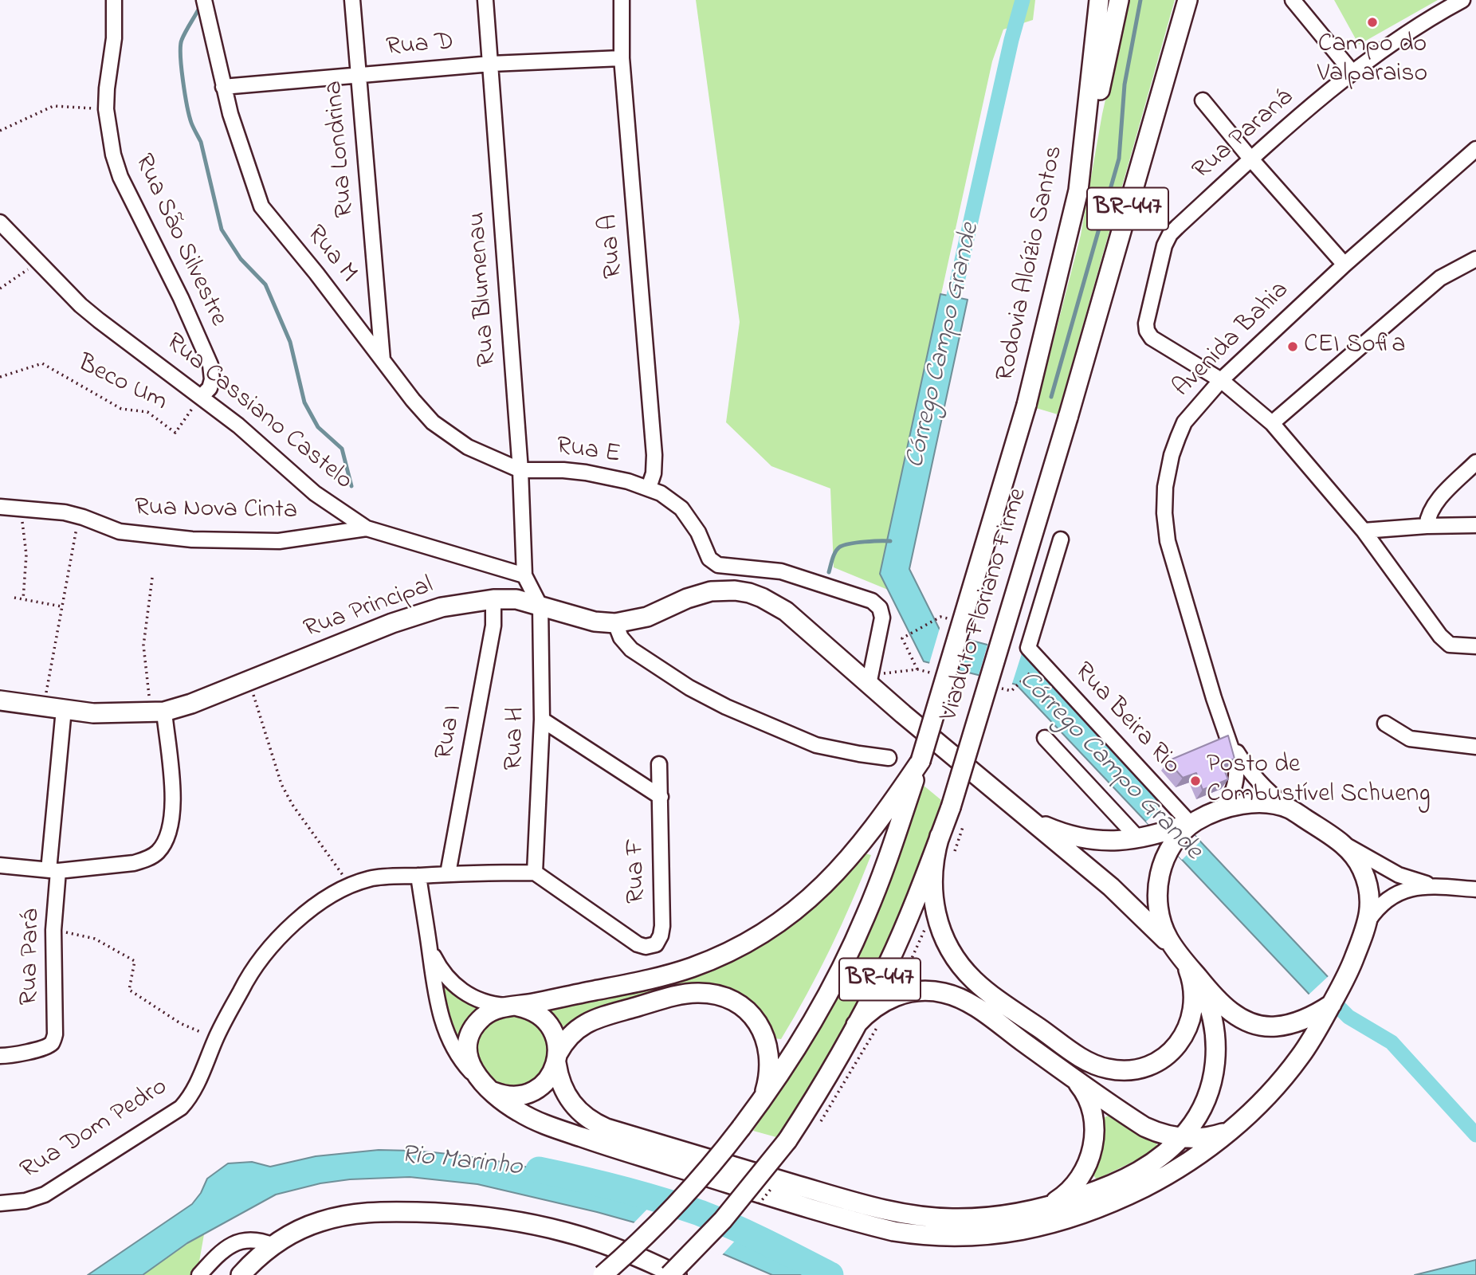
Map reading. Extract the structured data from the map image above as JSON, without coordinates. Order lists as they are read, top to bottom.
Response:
{
  "streets": {
    "main road": [
      "BR-447",
      "Rodovia Aloízio Santos",
      "Viaduto Floriano Firme",
      "Rua Principal"
    ],
    "street": [
      "Rua D",
      "Rua Paraná",
      "Rua Londrina",
      "Rua São Silvestre",
      "Rua A",
      "Rua M",
      "Rua Blumenau",
      "Avenida Bahia",
      "Rua Cassiano Castelo",
      "Rua E",
      "Rua Nova Cinta",
      "Rua Beira Rio",
      "Rua I",
      "Rua H",
      "Rua F",
      "Rua Pará",
      "Rua Dom Pedro"
    ],
    "path": ["Beco Um"]
  },
  "crossings": [
    ["Rua D", "Rua Londrina"],
    ["Rua D", "Rua A"],
    ["Rua D", "Rua M"],
    ["Rua D", "Rua Blumenau"],
    ["Rua Paraná", "Avenida Bahia"],
    ["Rua Londrina", "Rua M"],
    ["BR-447", "Viaduto Floriano Firme"],
    ["Rua São Silvestre", "Beco Um"],
    ["Rua São Silvestre", "Rua Cassiano Castelo"],
    ["Rua A", "Rua E"],
    ["Rua M", "Rua Blumenau"],
    ["Rua M", "Rua E"],
    ["Rodovia Aloízio Santos", "Viaduto Floriano Firme"],
    ["Rua Blumenau", "Rua Cassiano Castelo"],
    ["Rua Blumenau", "Rua E"],
    ["Beco Um", "Rua Cassiano Castelo"],
    ["Rua Cassiano Castelo", "Rua Nova Cinta"],
    ["Rua Principal", "Rua I"],
    ["Rua Principal", "Rua H"],
    ["Rua Principal", "Rua Pará"],
    ["Rua I", "Rua Dom Pedro"],
    ["Rua H", "Rua F"],
    ["Rua H", "Rua Dom Pedro"],
    ["Rua F", "Rua Dom Pedro"]
  ],
  "water": ["Córrego Campo Grande", "Rio Marinho"],
  "places": ["Campo do Valparaiso", "CEI Sofia", "Posto de Combustível Schueng"]
}
